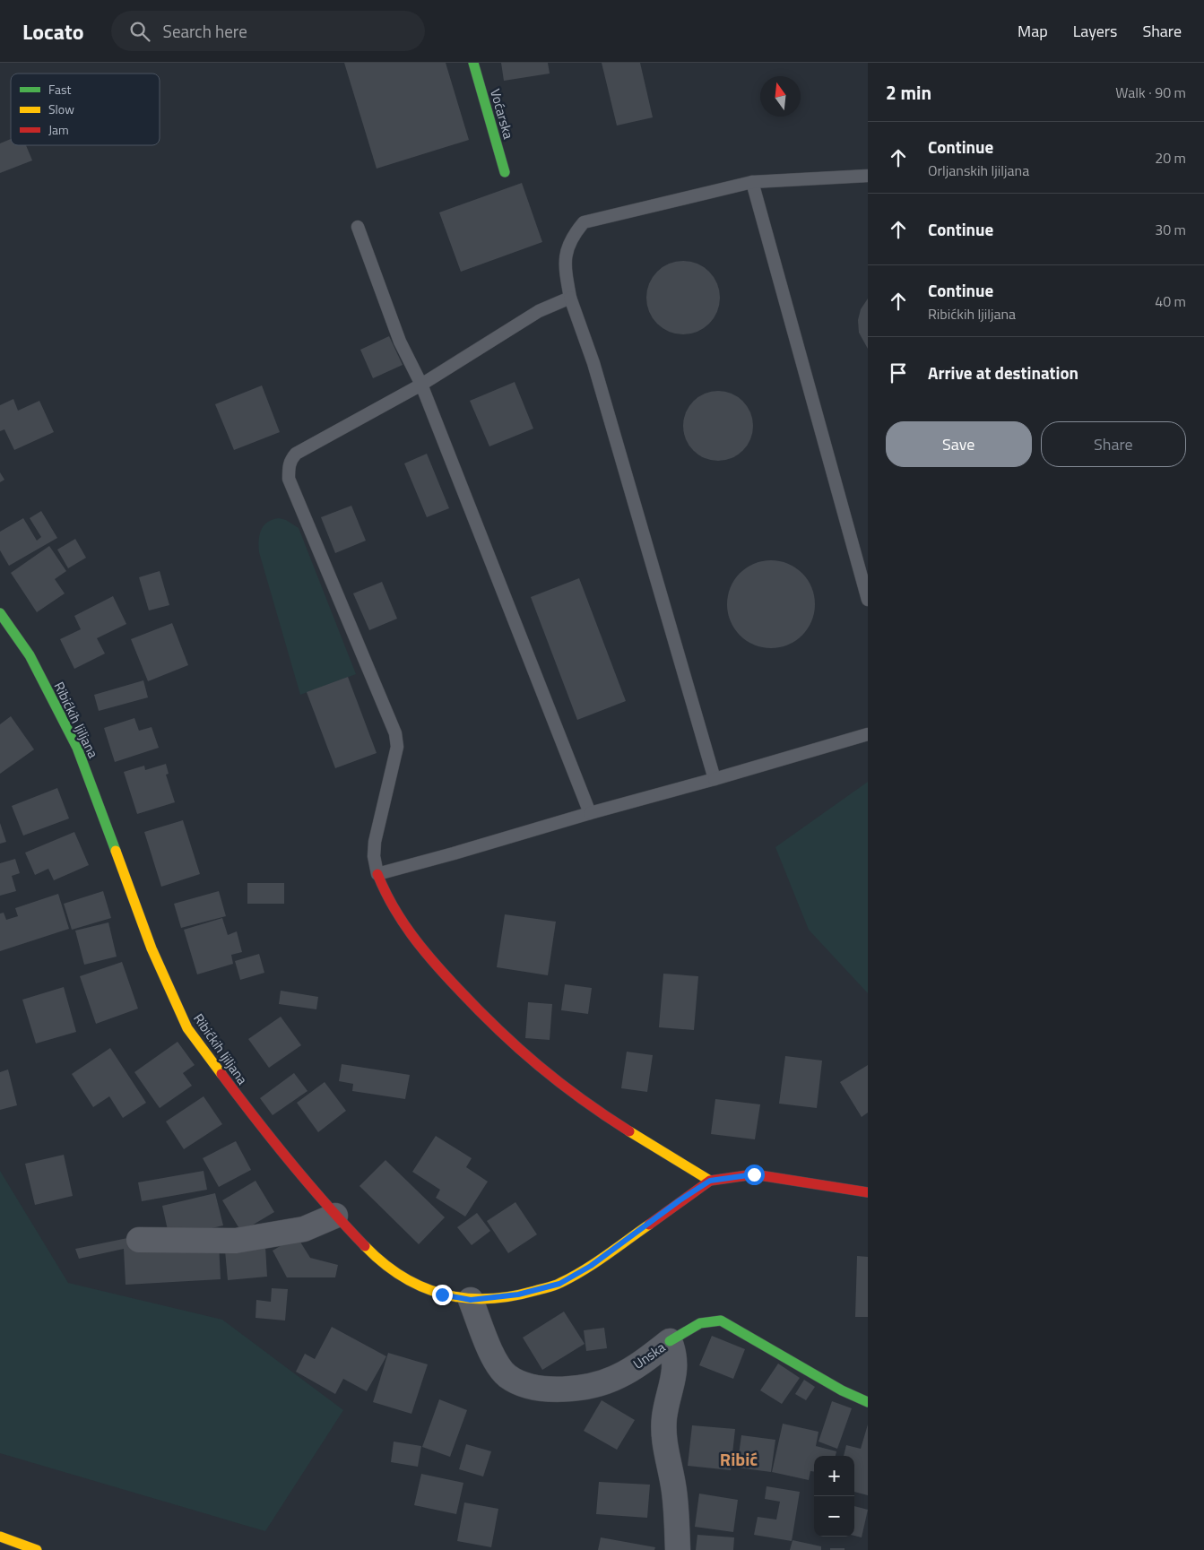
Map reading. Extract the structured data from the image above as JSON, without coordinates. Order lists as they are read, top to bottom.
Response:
{
  "streets": {
    "street": ["Voćarska", "Ribićkih ljiljana", "Unska"]
  },
  "crossings": [
    ["Ribićkih ljiljana", "Unska"]
  ],
  "districts": ["Ribić"],
  "legend": ["Fast", "Slow", "Jam"],
  "north": "top",
  "page": {
    "header": "Locato",
    "search": "Search here",
    "nav": ["Map", "Layers", "Share"],
    "heading": ["2 min", "Walk · 90 m"],
    "list": [
      ["Continue", "Orljanskih ljiljana", "20 m"],
      ["Continue", "30 m"],
      ["Continue", "Ribićkih ljiljana", "40 m"],
      "Arrive at destination"
    ],
    "buttons": ["Save", "Share"],
    "map_buttons": ["+", "−"]
  }
}
